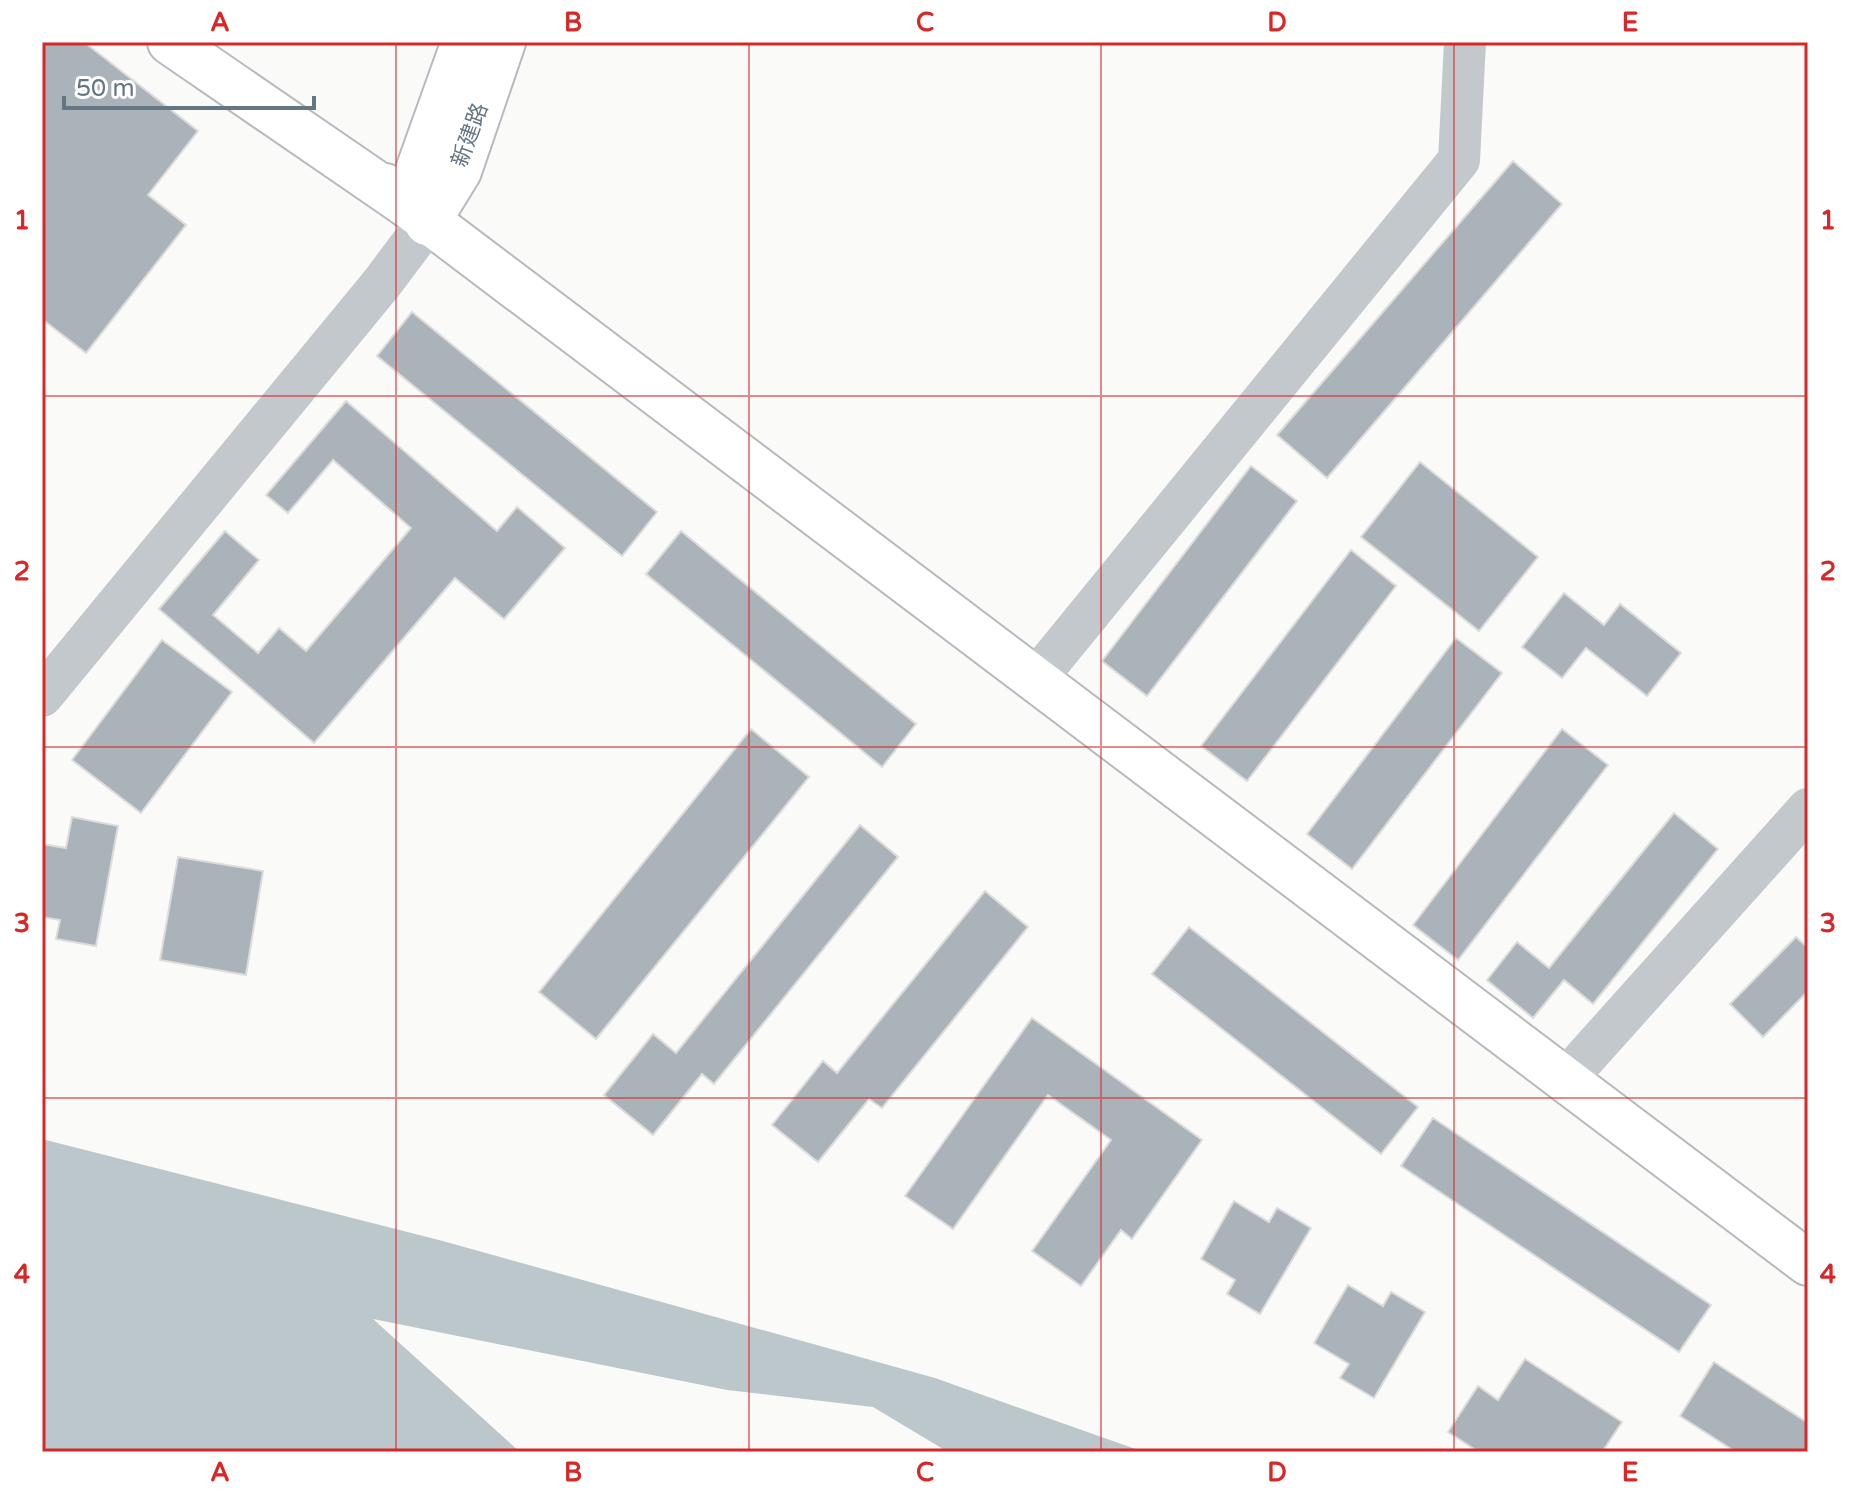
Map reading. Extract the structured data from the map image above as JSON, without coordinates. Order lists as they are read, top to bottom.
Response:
{
  "streets": {
    "main road": ["新建路"]
  },
  "scale_bar": "50 m",
  "grid": {
    "columns": [
      "A",
      "B",
      "C",
      "D",
      "E"
    ],
    "rows": [
      "1",
      "2",
      "3",
      "4"
    ]
  }
}
